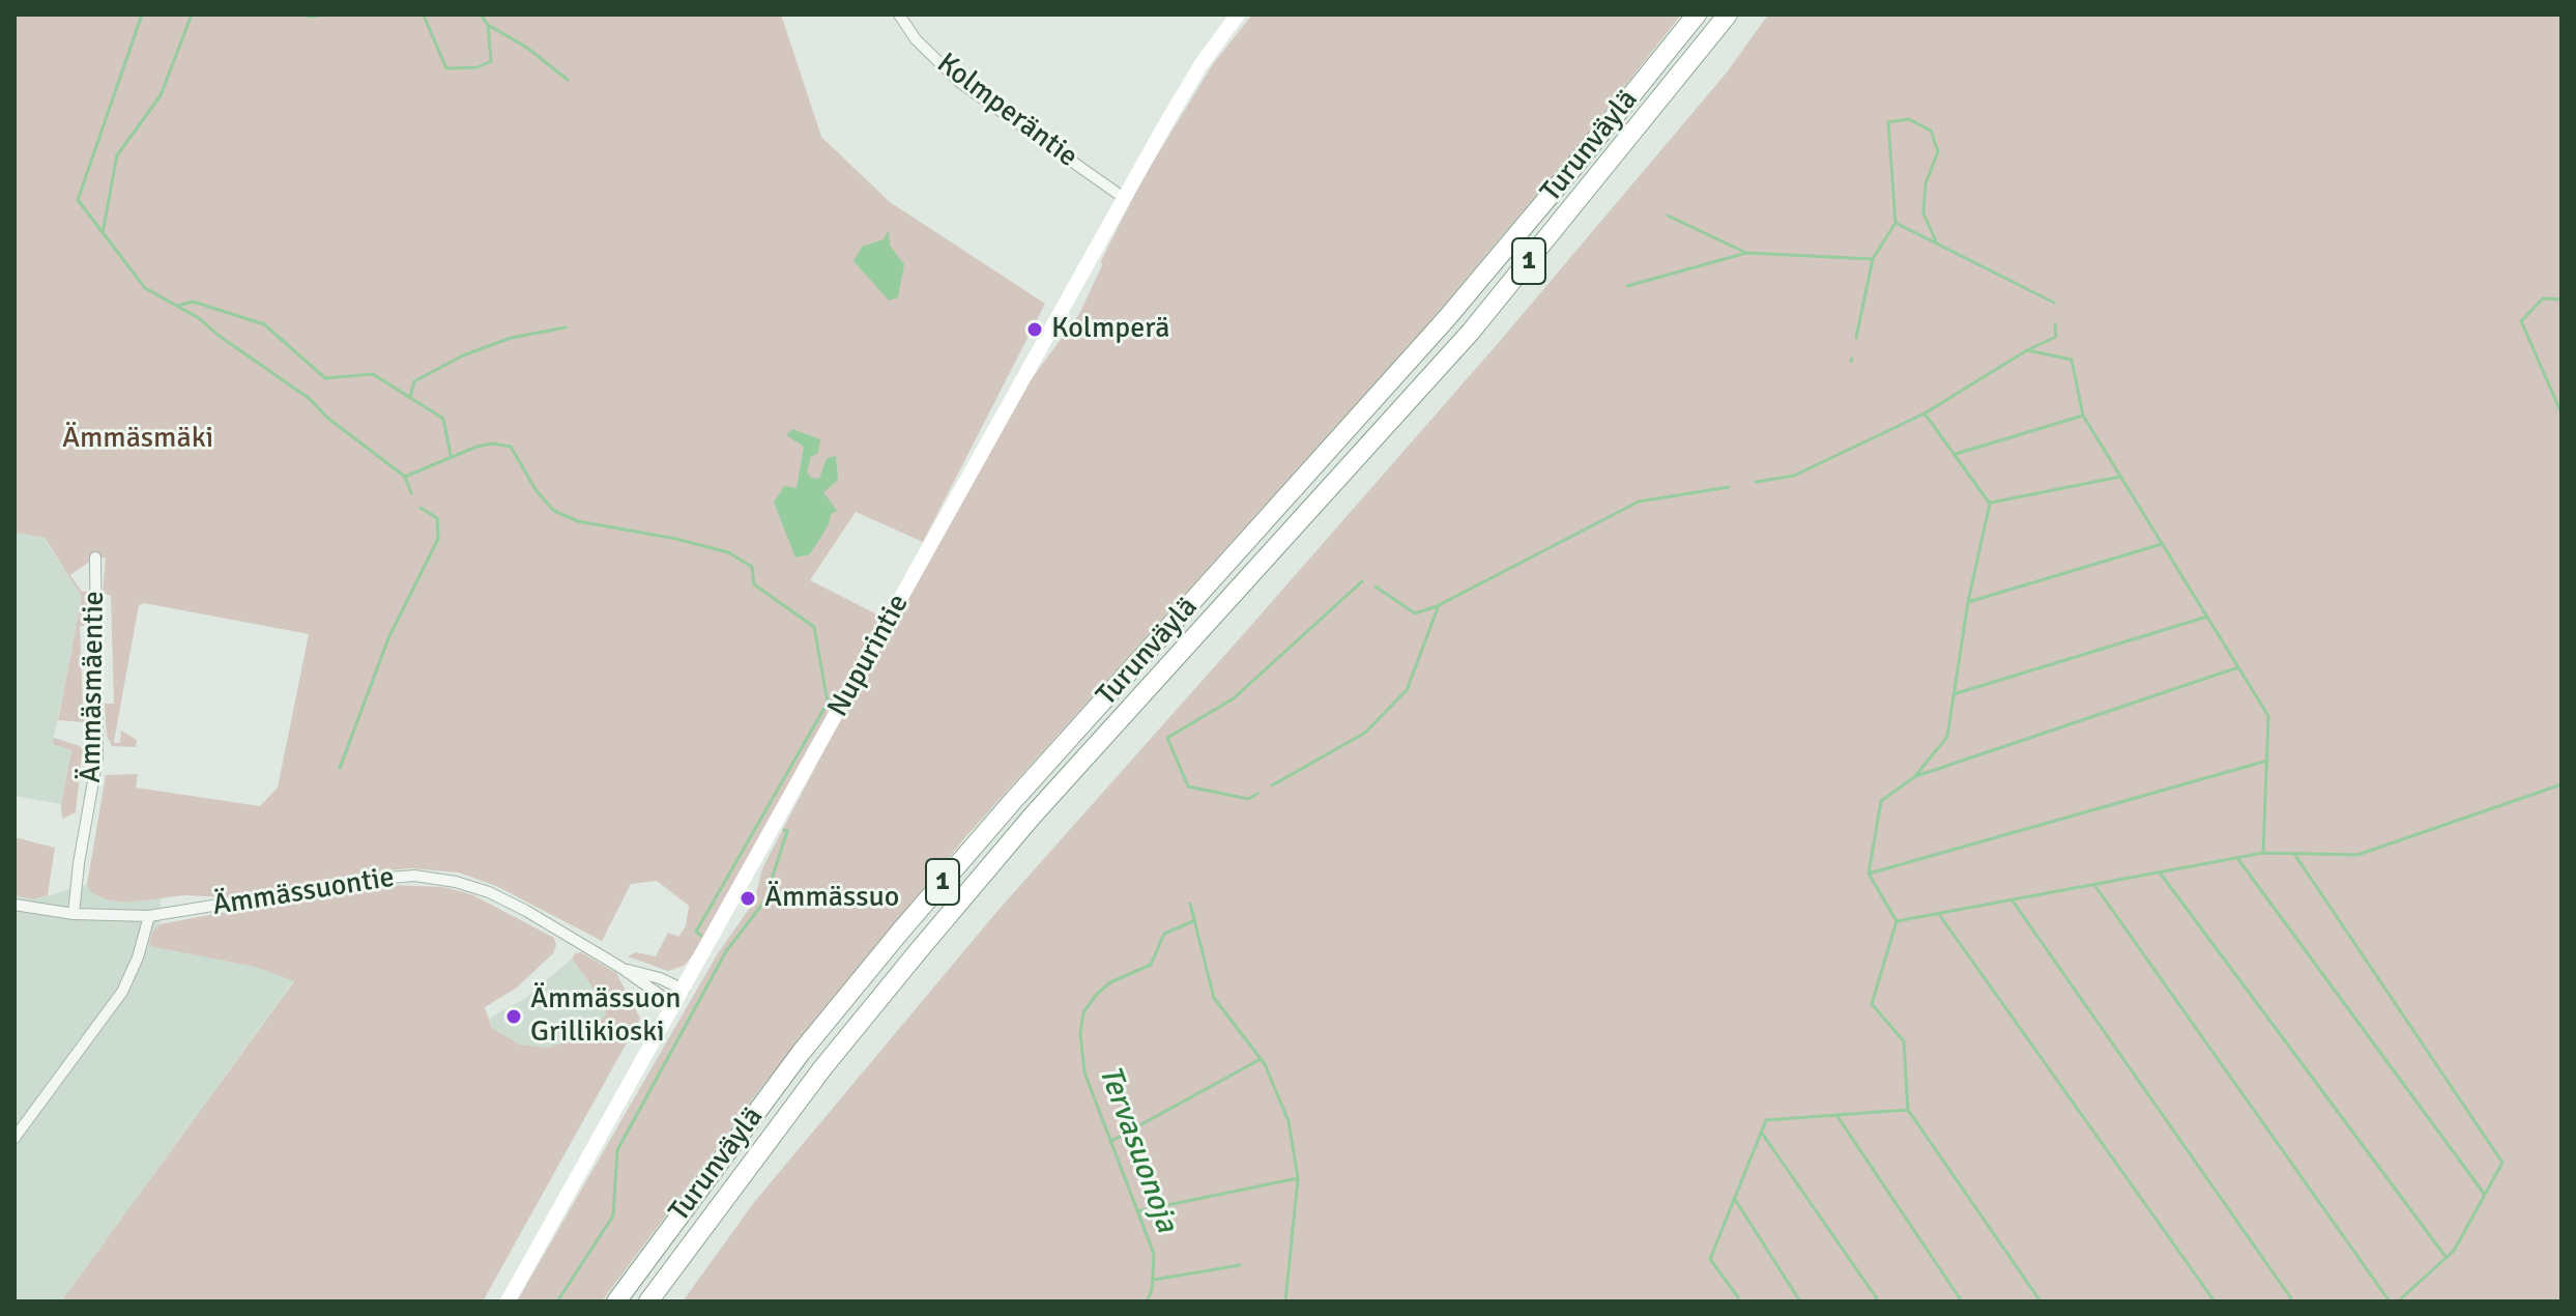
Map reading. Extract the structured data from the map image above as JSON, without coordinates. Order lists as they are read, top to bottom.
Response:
{
  "streets": {
    "highway": ["Turunväylä", "1"],
    "main road": ["Nupurintie"],
    "street": ["Kolmperäntie", "Ämmäsmäentie", "Ämmässuontie"]
  },
  "crossings": [
    ["Kolmperäntie", "Nupurintie"],
    ["Nupurintie", "Ämmässuontie"],
    ["Ämmäsmäentie", "Ämmässuontie"]
  ],
  "water": ["Tervasuonoja"],
  "parks": ["Ämmäsmäki"],
  "places": ["Kolmperä", "Ämmässuo", "Ämmässuon Grillikioski"]
}
